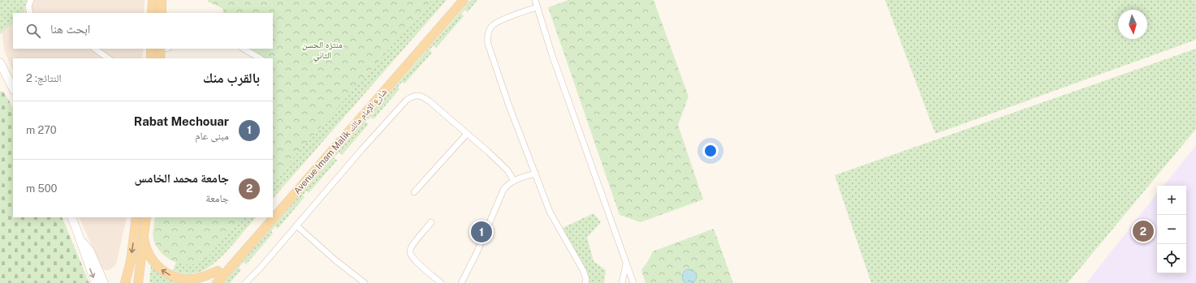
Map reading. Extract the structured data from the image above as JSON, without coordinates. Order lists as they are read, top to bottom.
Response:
{
  "streets": {
    "main road": ["Avenue Imam Malik شارع الإمام مالك"]
  },
  "parks": ["منتزه الحسن الثاني"],
  "north": "bottom",
  "page": {
    "search": "ابحث هنا",
    "heading": ["بالقرب منك", "النتائج: 2"],
    "list": [
      {
        "mark": "1",
        "name": "Rabat Mechouar",
        "note": "مبنى عام",
        "value": "270 m"
      },
      {
        "mark": "2",
        "name": "جامعة محمد الخامس",
        "note": "جامعة",
        "value": "500 m"
      }
    ],
    "map_buttons": ["+", "−"],
    "pins": ["2", "1"]
  }
}
